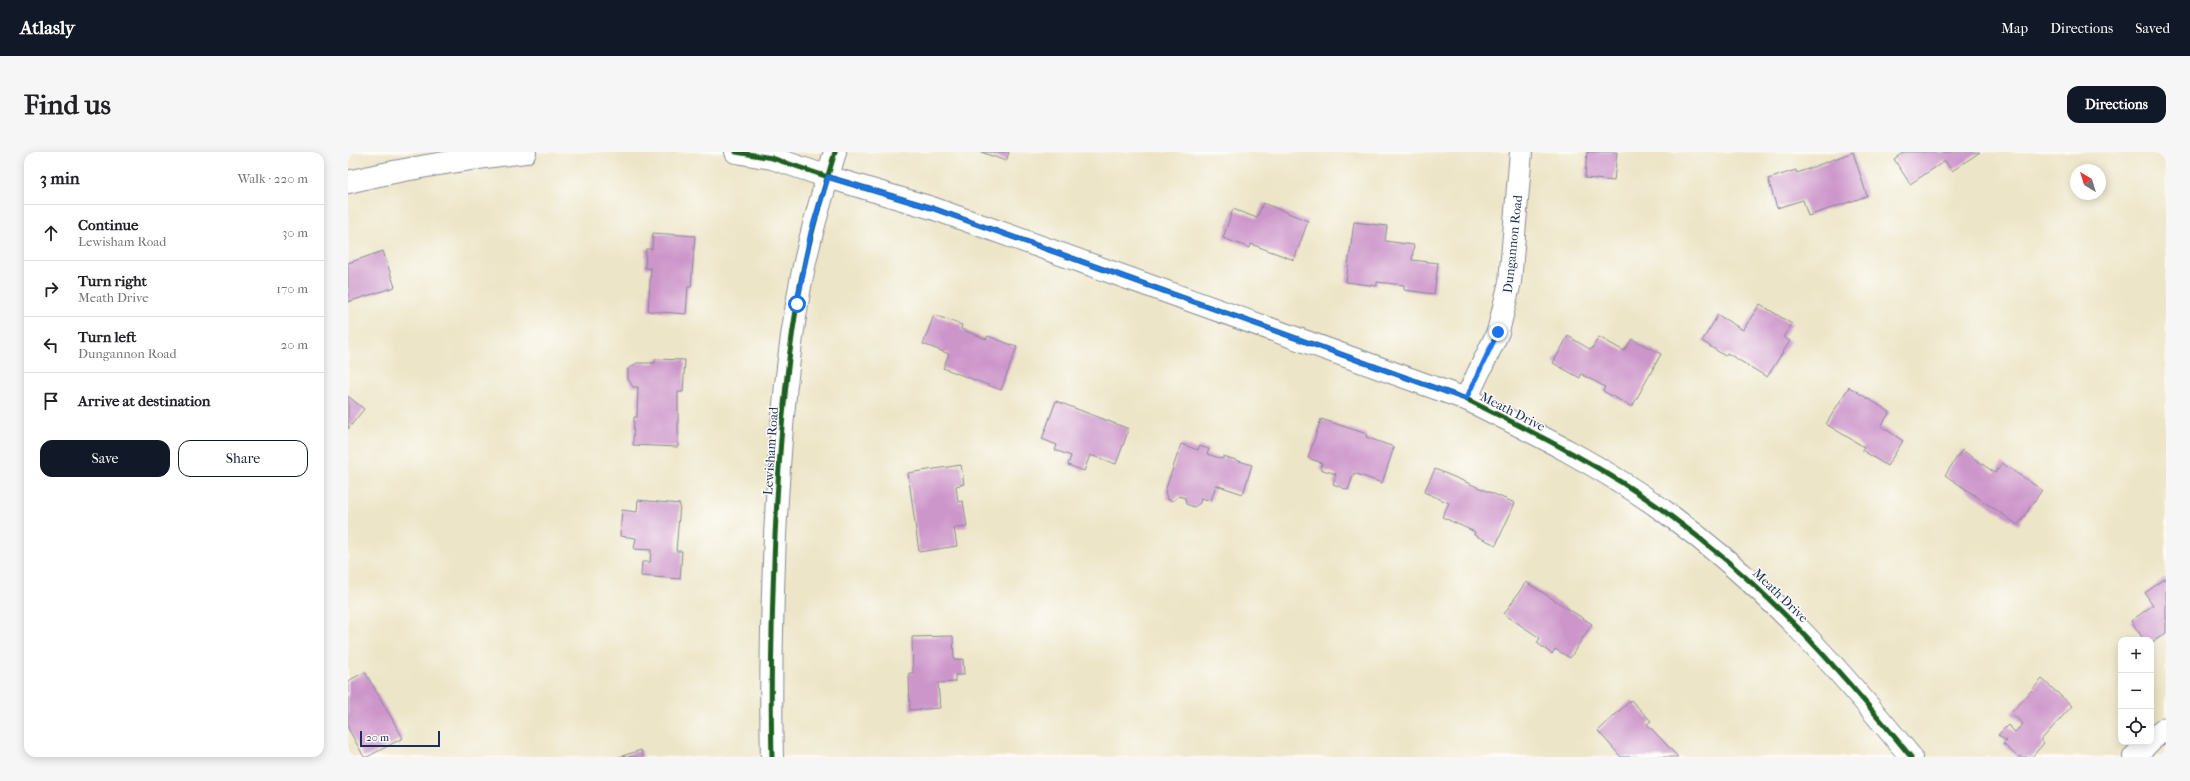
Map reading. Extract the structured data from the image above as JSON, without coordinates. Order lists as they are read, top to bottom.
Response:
{
  "streets": {
    "street": ["Dungannon Road", "Meath Drive", "Lewisham Road"]
  },
  "crossings": [
    ["Dungannon Road", "Meath Drive"],
    ["Meath Drive", "Lewisham Road"]
  ],
  "scale_bar": "20 m",
  "north": "top left",
  "page": {
    "header": "Atlasly",
    "nav": ["Map", "Directions", "Saved"],
    "buttons": [
      "Directions",
      ["Save", "Share"]
    ],
    "title": "Find us",
    "heading": ["3 min", "Walk · 220 m"],
    "list": [
      ["Continue", "Lewisham Road", "30 m"],
      ["Turn right", "Meath Drive", "170 m"],
      ["Turn left", "Dungannon Road", "20 m"],
      "Arrive at destination"
    ],
    "map_buttons": ["+", "−"],
    "scale": "20 m"
  }
}
